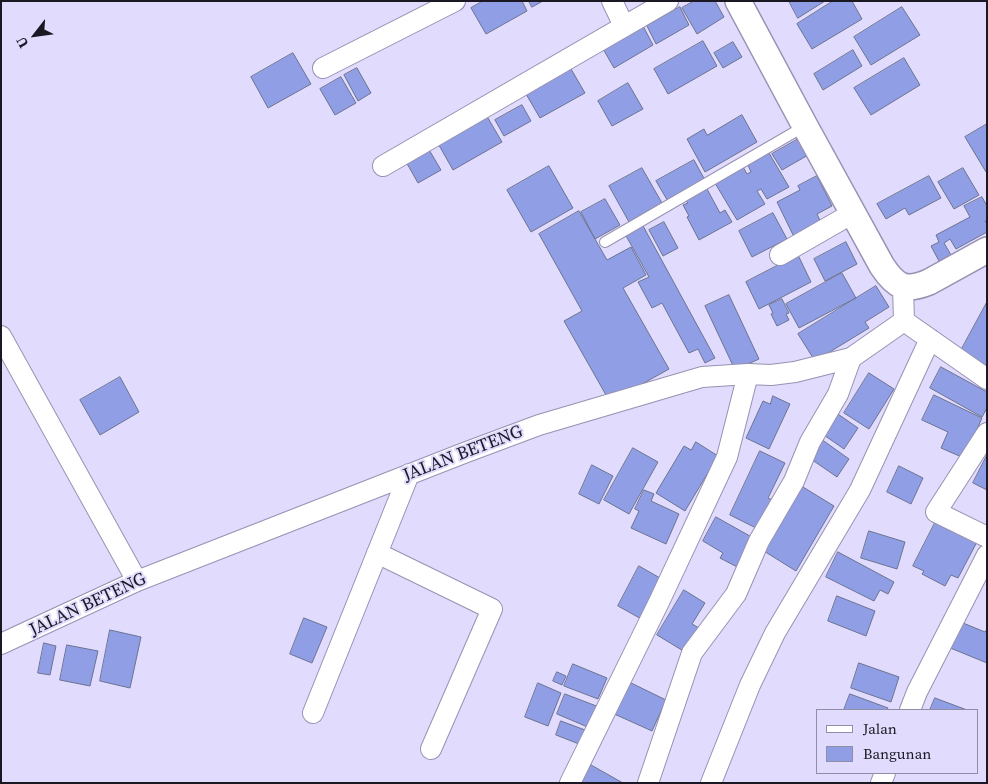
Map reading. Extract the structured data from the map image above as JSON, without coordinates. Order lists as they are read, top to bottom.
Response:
{
  "streets": {
    "street": ["JALAN BETENG"]
  },
  "legend": ["Jalan", "Bangunan"],
  "north": "bottom left"
}
